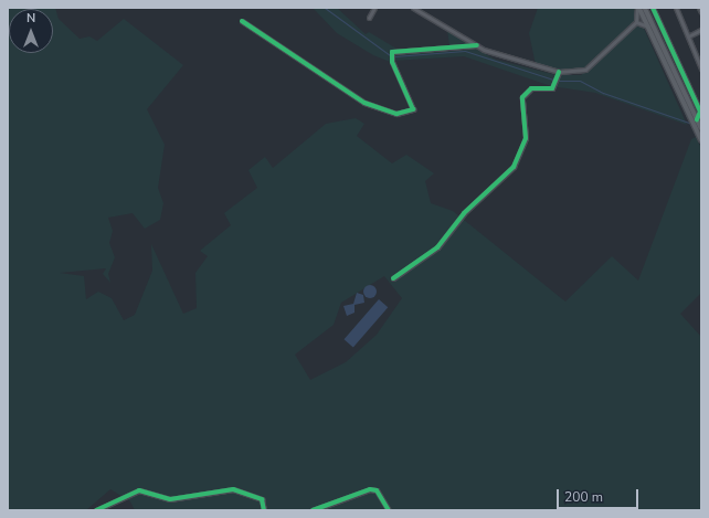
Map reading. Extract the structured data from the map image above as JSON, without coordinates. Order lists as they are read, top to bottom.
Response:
{
  "scale_bar": "200 m",
  "north": "top"
}
